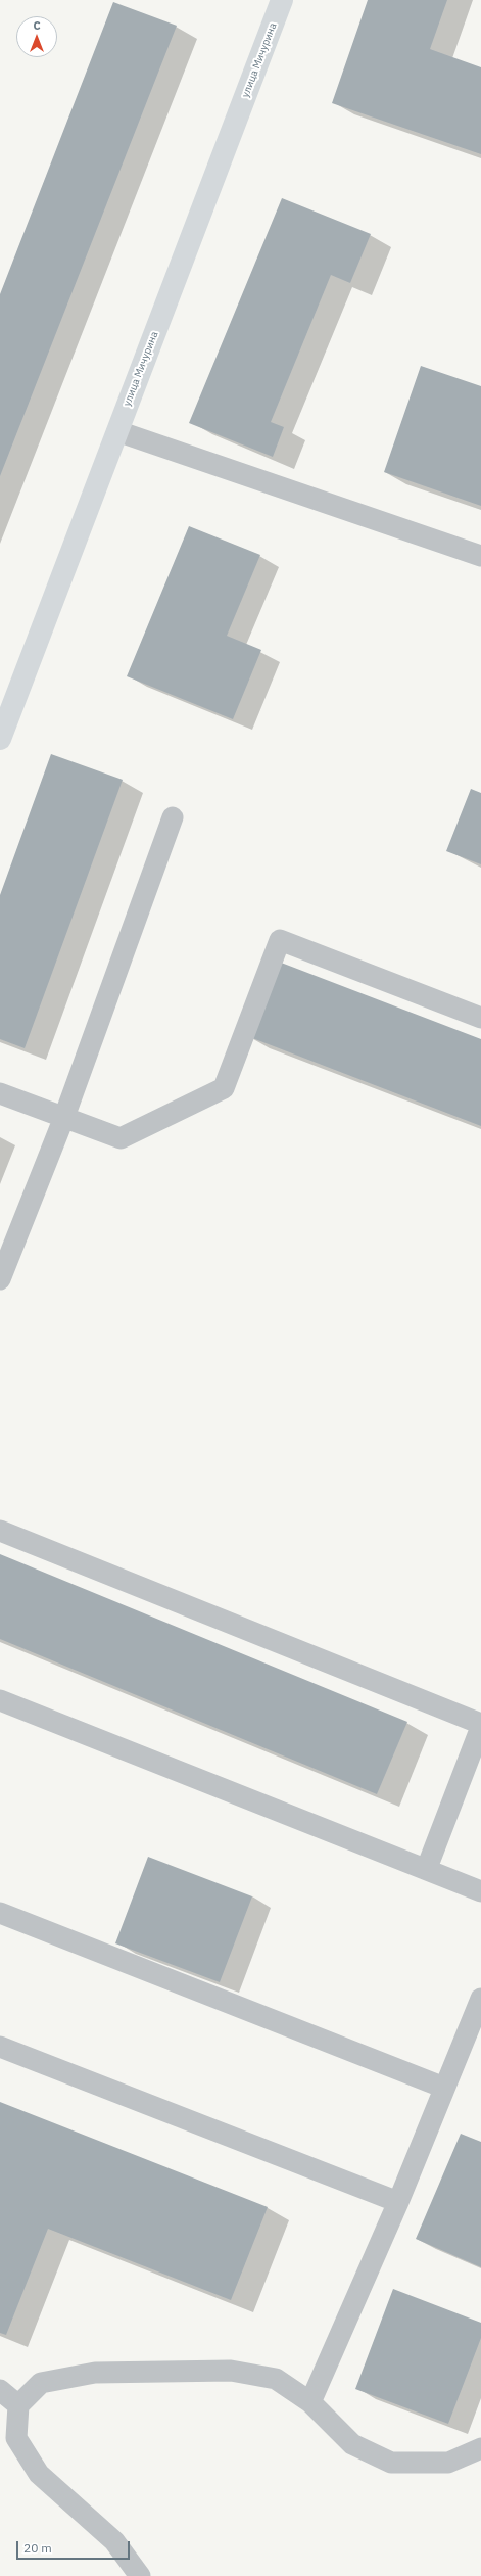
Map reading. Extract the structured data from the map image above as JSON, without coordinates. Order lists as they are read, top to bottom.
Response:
{
  "streets": {
    "street": ["улица Мичурина"]
  },
  "scale_bar": "20 m",
  "north": "top"
}
